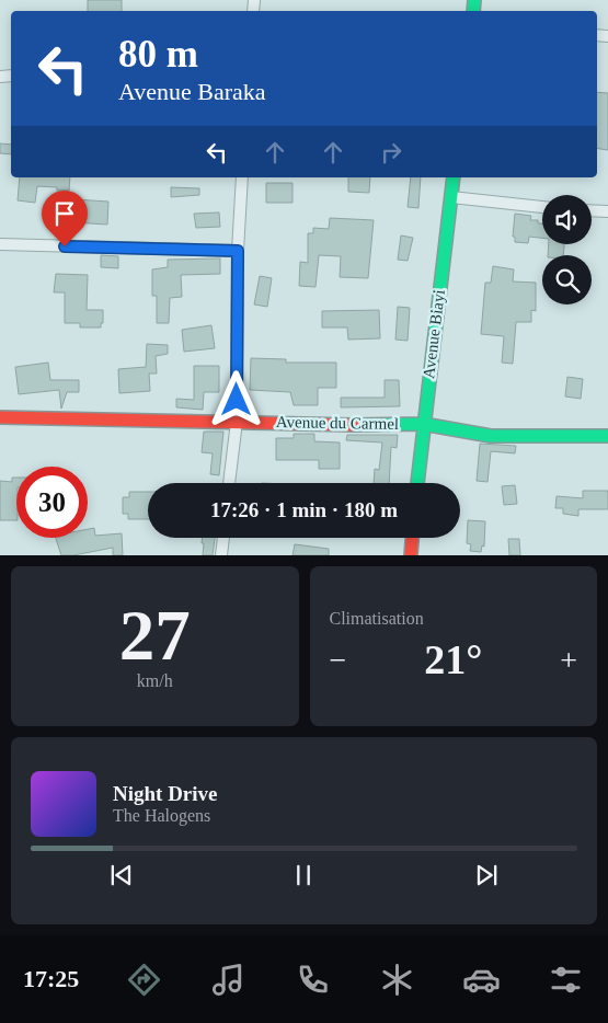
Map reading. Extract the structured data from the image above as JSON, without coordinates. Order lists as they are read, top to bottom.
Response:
{
  "streets": {
    "street": ["Avenue Biayi", "Avenue du Carmel"]
  },
  "crossings": [
    ["Avenue Biayi", "Avenue du Carmel"]
  ],
  "page": {
    "turn": ["80 m", "Avenue Baraka"],
    "limit": "30",
    "trip": "17:26 · 1 min · 180 m",
    "tile": [
      ["27", "km/h"],
      "Climatisation"
    ],
    "heat": ["−", "21°", "+"],
    "song": ["Night Drive", "The Halogens"],
    "tabs": "17:25"
  }
}
